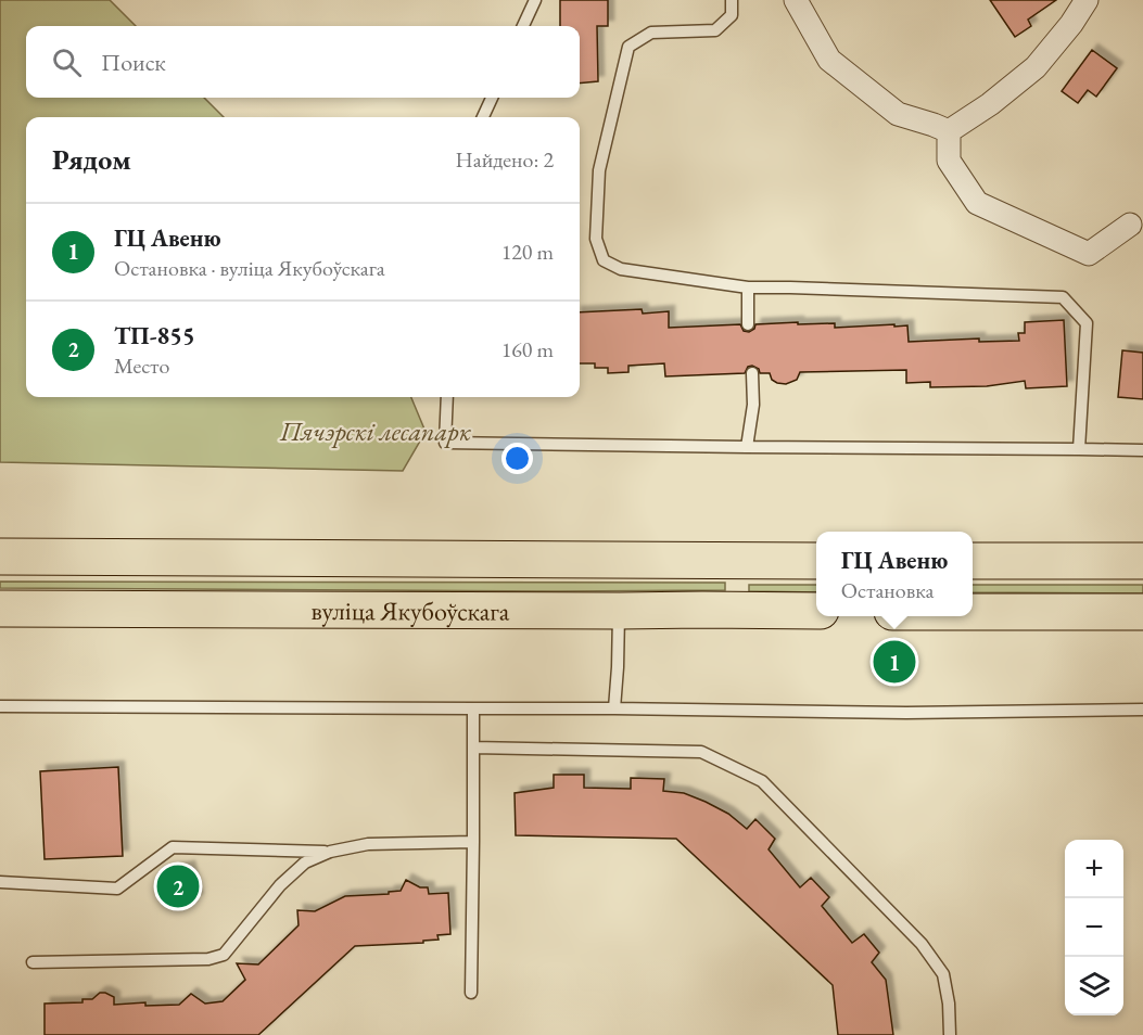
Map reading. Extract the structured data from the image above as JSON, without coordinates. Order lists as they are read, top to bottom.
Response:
{
  "streets": {
    "main road": ["вуліца Якубоўскага"]
  },
  "parks": ["Пячэрскі лесапарк"],
  "page": {
    "search": "Поиск",
    "heading": ["Рядом", "Найдено: 2"],
    "list": [
      {
        "mark": "1",
        "name": "ГЦ Авеню",
        "note": "Остановка · вуліца Якубоўскага",
        "value": "120 m"
      },
      {
        "mark": "2",
        "name": "ТП-855",
        "note": "Место",
        "value": "160 m"
      }
    ],
    "popup": ["ГЦ Авеню", "Остановка"],
    "pins": ["1", "2"],
    "map_buttons": ["+", "−"]
  }
}
